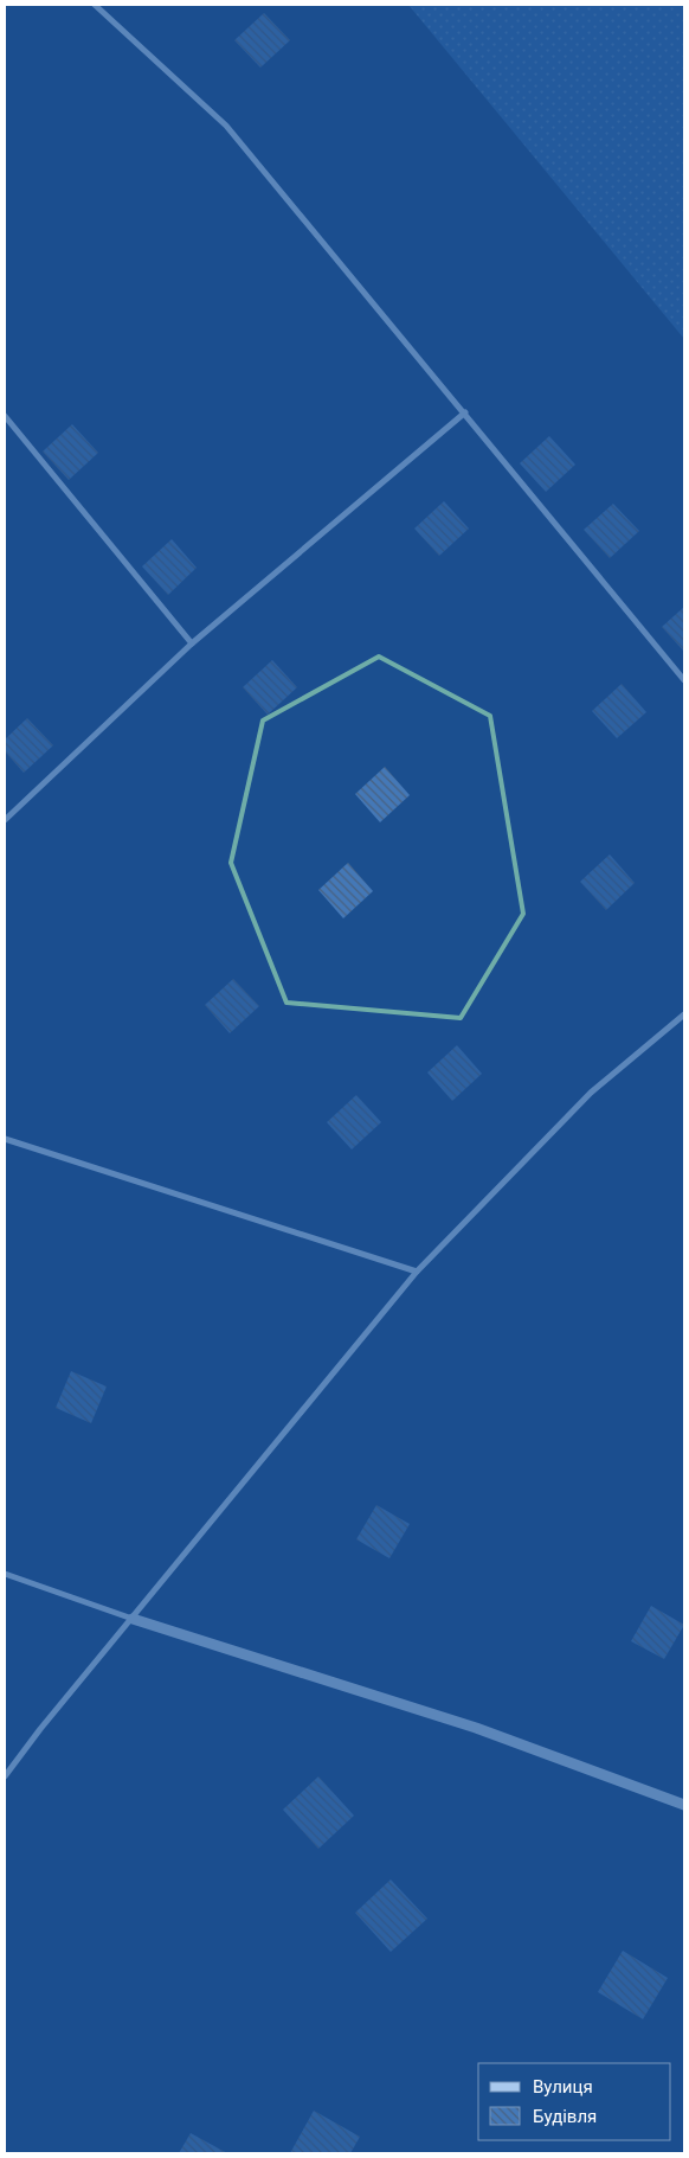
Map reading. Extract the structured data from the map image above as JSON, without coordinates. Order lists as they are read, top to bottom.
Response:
{
  "legend": ["Вулиця", "Будівля"]
}
